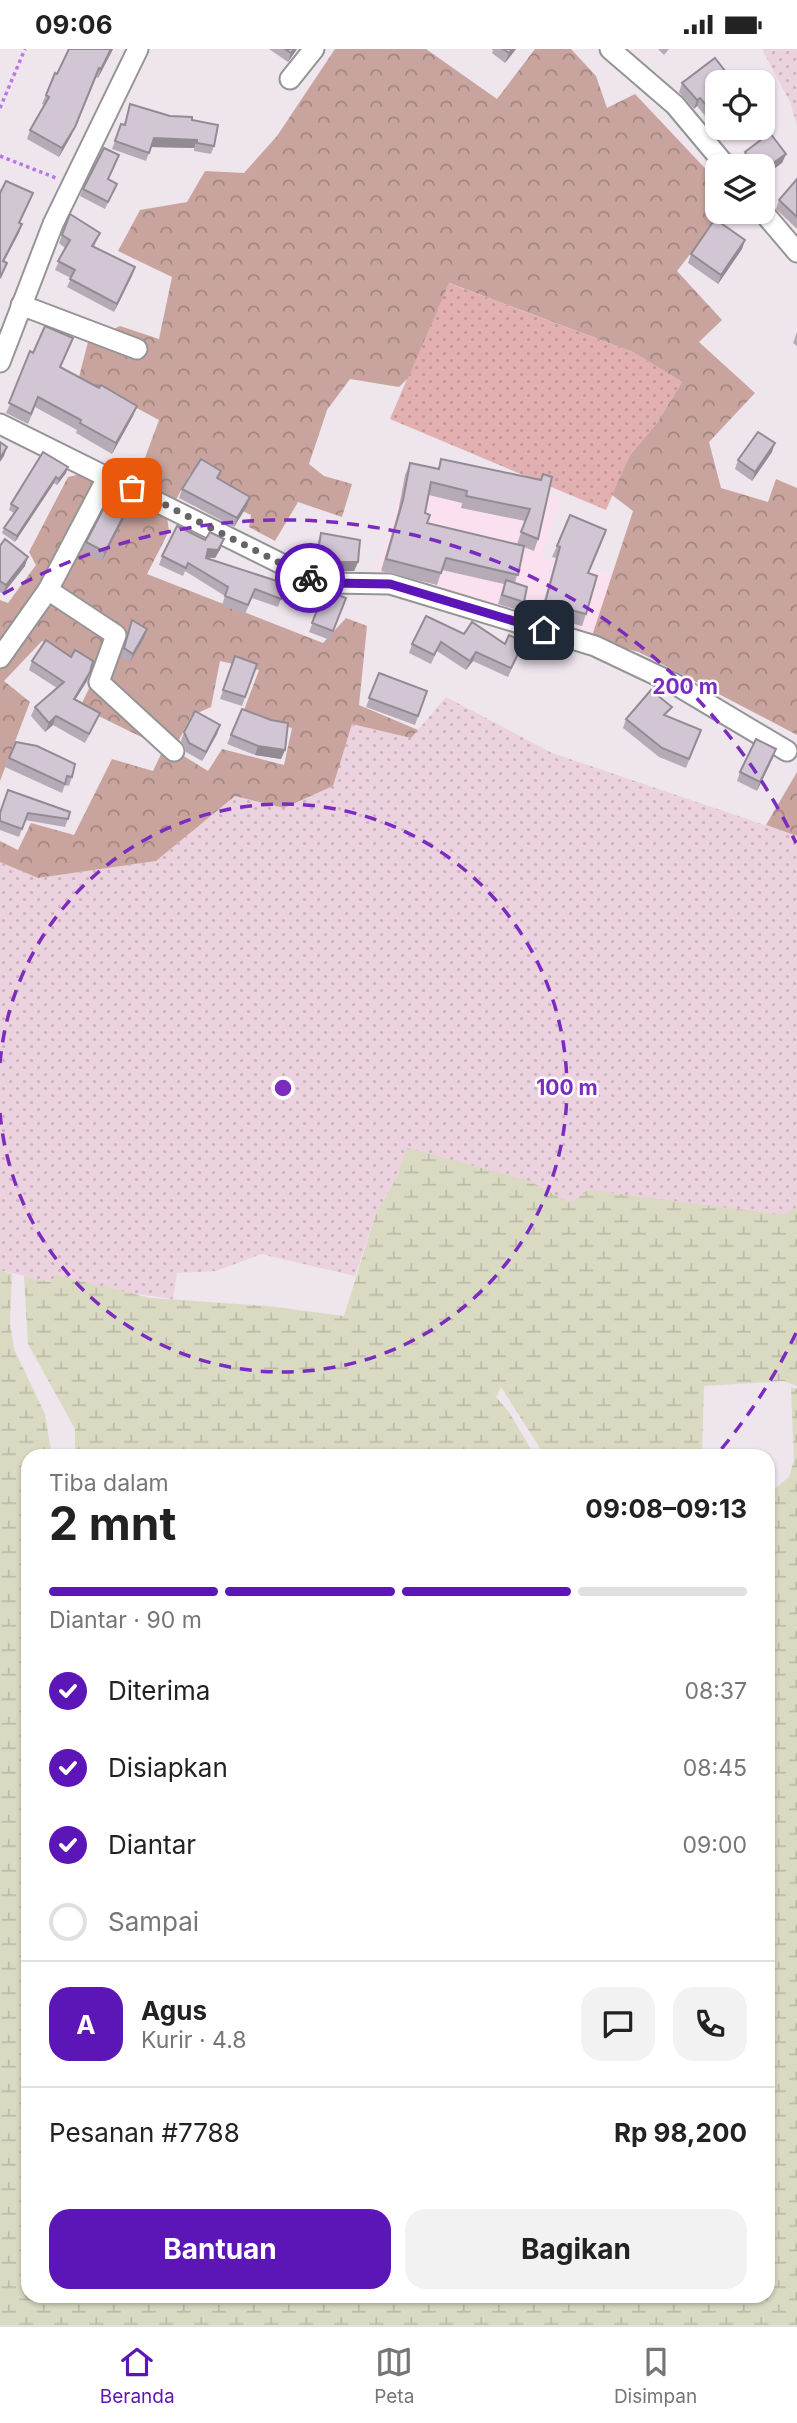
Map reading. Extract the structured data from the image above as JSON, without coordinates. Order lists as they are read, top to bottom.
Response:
{
  "page": {
    "status": "09:06",
    "heading": ["2 mnt", "Tiba dalam", "09:08–09:13"],
    "panel": [
      "Agus",
      "Kurir · 4.8",
      "Pesanan #7788",
      "Rp 98,200"
    ],
    "bar": "Diantar · 90 m",
    "list": [
      ["Diterima", "08:37"],
      ["Disiapkan", "08:45"],
      ["Diantar", "09:00"],
      "Sampai"
    ],
    "round": "A",
    "buttons": ["Bantuan", "Bagikan"],
    "tabs": ["Beranda", "Peta", "Disimpan"]
  },
  "rings": ["200 m", "100 m"]
}
